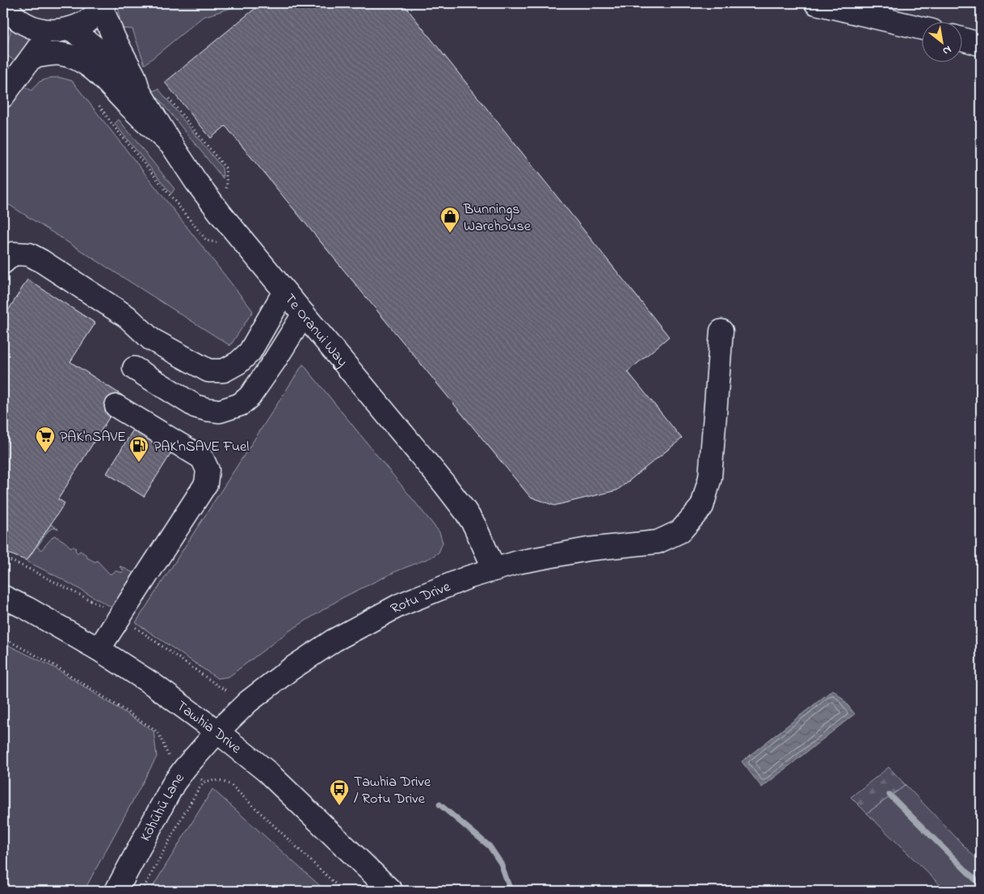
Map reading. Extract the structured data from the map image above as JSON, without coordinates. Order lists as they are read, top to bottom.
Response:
{
  "streets": {
    "street": [
      "Te Oranui Way",
      "Rotu Drive",
      "Tawhia Drive",
      "Kōhūhū Lane"
    ]
  },
  "crossings": [
    ["Te Oranui Way", "Rotu Drive"],
    ["Rotu Drive", "Tawhia Drive"],
    ["Rotu Drive", "Kōhūhū Lane"],
    ["Tawhia Drive", "Kōhūhū Lane"]
  ],
  "places": {
    "shop": ["Bunnings Warehouse"],
    "supermarket": ["PAK'nSAVE"],
    "fuel station": ["PAK'nSAVE Fuel"],
    "bus stop": ["Tawhia Drive / Rotu Drive"]
  },
  "north": "bottom right"
}
